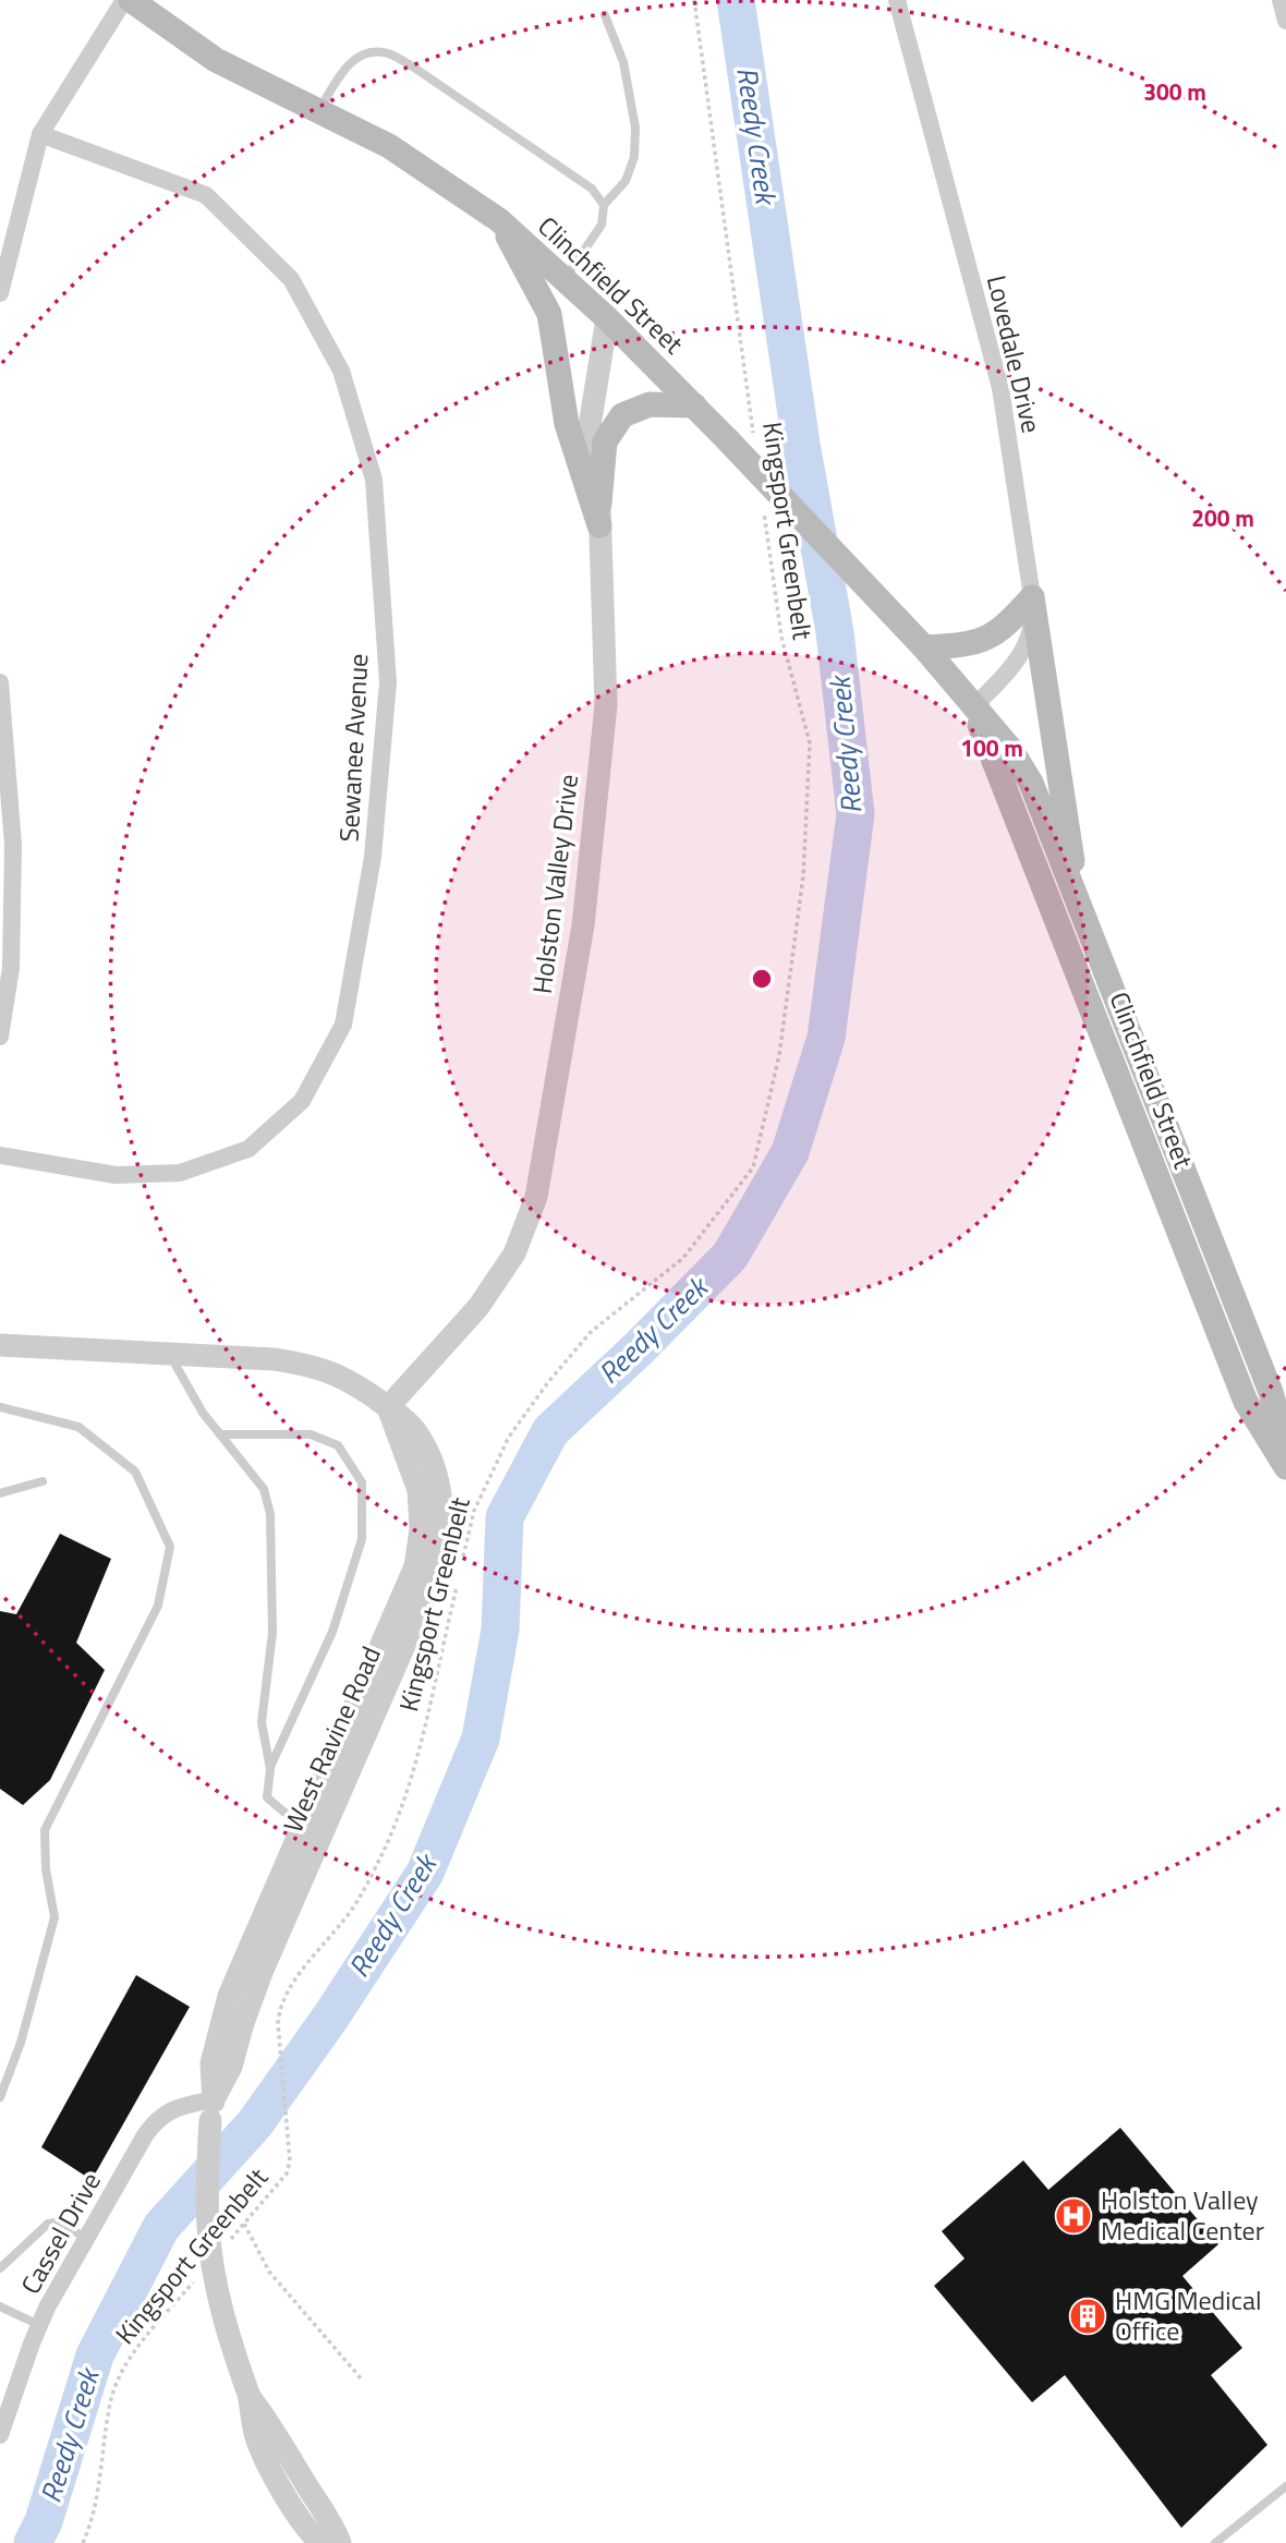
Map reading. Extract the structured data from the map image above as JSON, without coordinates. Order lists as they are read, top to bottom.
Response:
{
  "streets": {
    "main road": ["Clinchfield Street"],
    "street": [
      "Lovedale Drive",
      "Sewanee Avenue",
      "Holston Valley Drive",
      "West Ravine Road",
      "Cassel Drive"
    ],
    "path": ["Kingsport Greenbelt"]
  },
  "crossings": [
    ["Clinchfield Street", "Lovedale Drive"],
    ["Clinchfield Street", "Holston Valley Drive"],
    ["Holston Valley Drive", "West Ravine Road"],
    ["West Ravine Road", "Cassel Drive"]
  ],
  "water": ["Reedy Creek"],
  "places": {
    "hospital": ["Holston Valley Medical Center"],
    "building": ["HMG Medical Office"]
  },
  "rings": ["300 m", "200 m", "100 m"]
}
